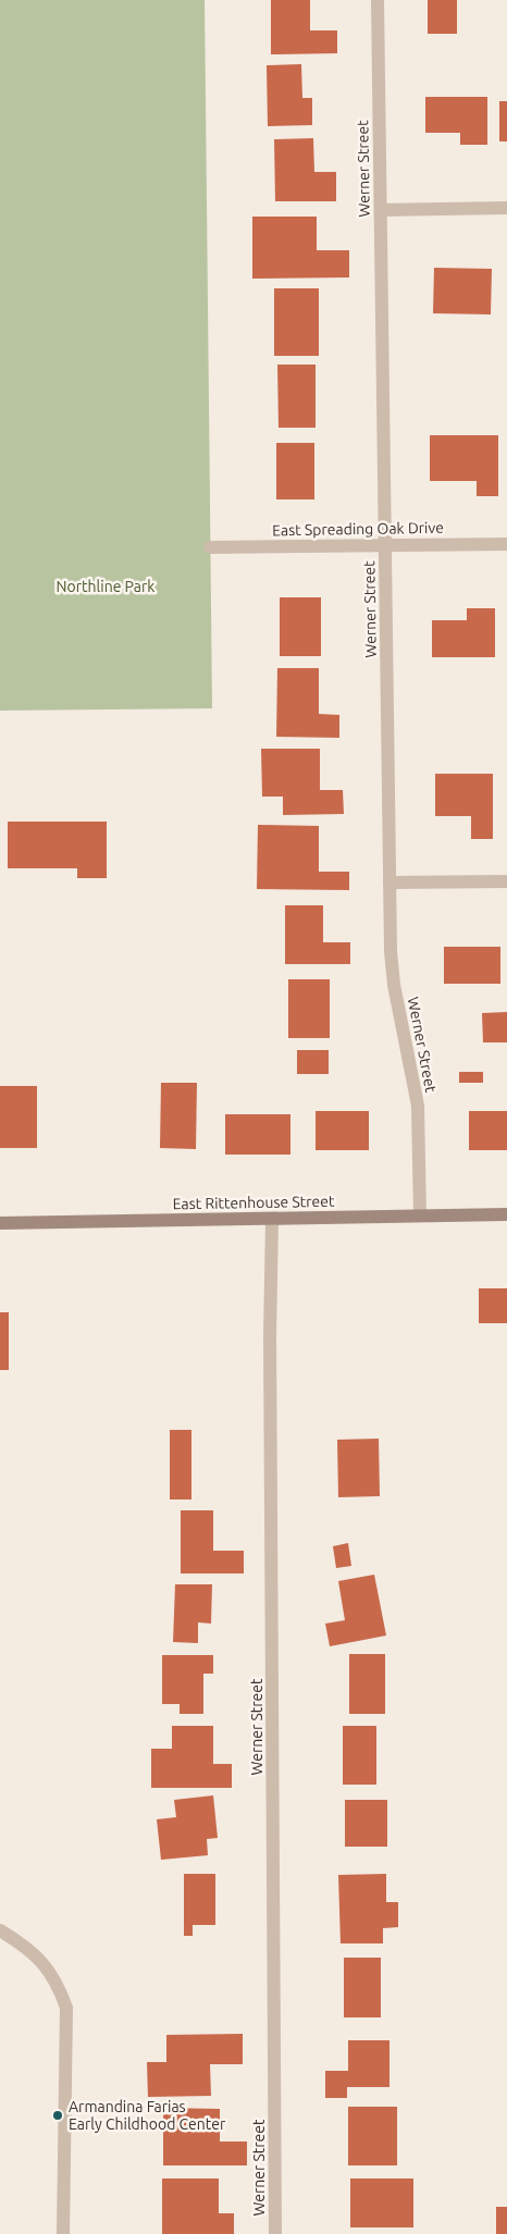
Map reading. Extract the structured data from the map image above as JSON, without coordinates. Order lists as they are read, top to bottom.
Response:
{
  "streets": {
    "street": ["Werner Street", "East Spreading Oak Drive", "East Rittenhouse Street"]
  },
  "crossings": [
    ["Werner Street", "East Spreading Oak Drive"],
    ["Werner Street", "East Rittenhouse Street"]
  ],
  "parks": ["Northline Park"],
  "places": ["Armandina Farias Early Childhood Center"]
}
